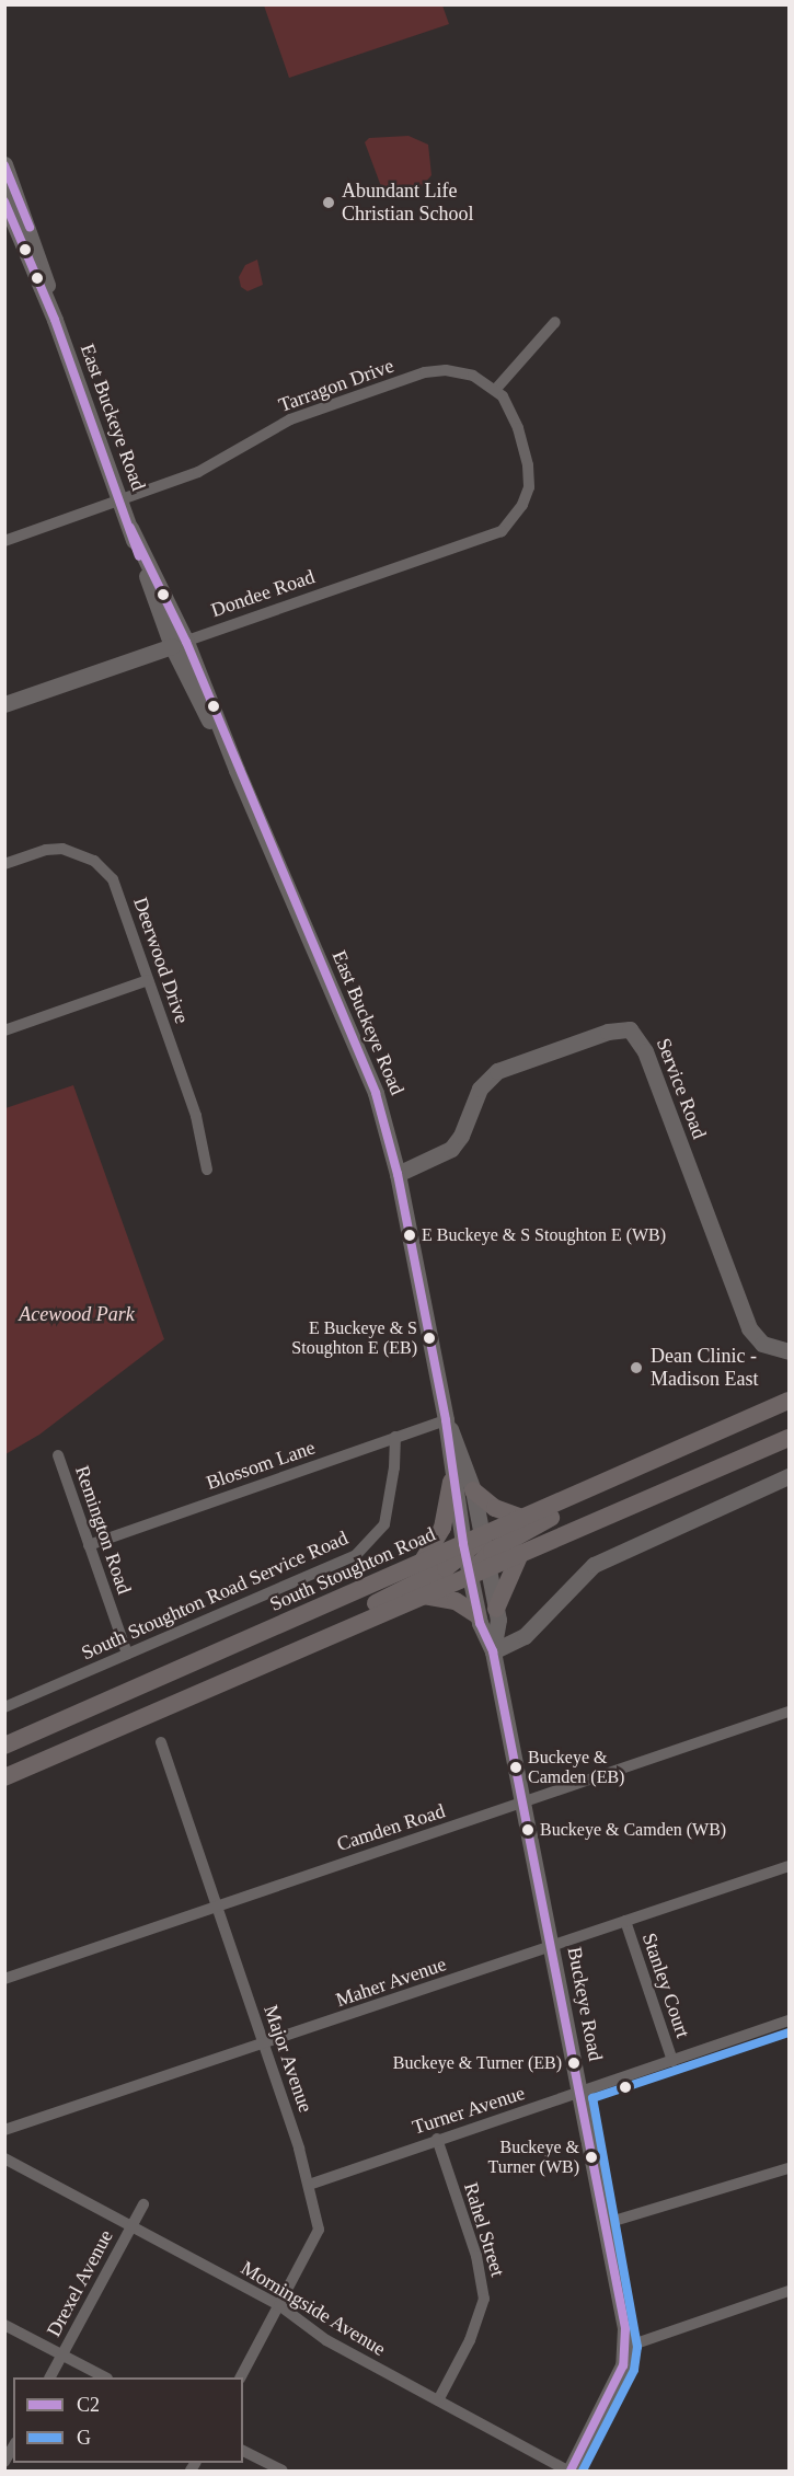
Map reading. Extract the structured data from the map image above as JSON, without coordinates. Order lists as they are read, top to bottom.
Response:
{
  "streets": {
    "main road": ["South Stoughton Road"],
    "street": [
      "Tarragon Drive",
      "East Buckeye Road",
      "Dondee Road",
      "Deerwood Drive",
      "Service Road",
      "Blossom Lane",
      "Remington Road",
      "South Stoughton Road Service Road",
      "Camden Road",
      "Maher Avenue",
      "Stanley Court",
      "Buckeye Road",
      "Major Avenue",
      "Turner Avenue",
      "Rahel Street",
      "Drexel Avenue",
      "Morningside Avenue"
    ]
  },
  "crossings": [
    ["Tarragon Drive", "East Buckeye Road"],
    ["Tarragon Drive", "Dondee Road"],
    ["East Buckeye Road", "Dondee Road"],
    ["East Buckeye Road", "Service Road"],
    ["East Buckeye Road", "Blossom Lane"],
    ["East Buckeye Road", "South Stoughton Road"],
    ["East Buckeye Road", "Buckeye Road"],
    ["Blossom Lane", "Remington Road"],
    ["Blossom Lane", "South Stoughton Road Service Road"],
    ["Remington Road", "South Stoughton Road Service Road"],
    ["Camden Road", "Buckeye Road"],
    ["Camden Road", "Major Avenue"],
    ["Maher Avenue", "Stanley Court"],
    ["Maher Avenue", "Buckeye Road"],
    ["Maher Avenue", "Major Avenue"],
    ["Stanley Court", "Turner Avenue"],
    ["Buckeye Road", "Turner Avenue"],
    ["Buckeye Road", "Morningside Avenue"],
    ["Major Avenue", "Turner Avenue"],
    ["Major Avenue", "Morningside Avenue"],
    ["Turner Avenue", "Rahel Street"],
    ["Rahel Street", "Morningside Avenue"],
    ["Drexel Avenue", "Morningside Avenue"]
  ],
  "parks": ["Acewood Park"],
  "places": [
    "Abundant Life Christian School",
    "E Buckeye & S Stoughton E (WB)",
    "E Buckeye & S Stoughton E (EB)",
    "Dean Clinic - Madison East",
    "Buckeye & Camden (EB)",
    "Buckeye & Camden (WB)",
    "Buckeye & Turner (EB)",
    "Buckeye & Turner (WB)"
  ],
  "lines": ["transit line C2", "transit line G"],
  "legend": ["C2", "G"]
}
